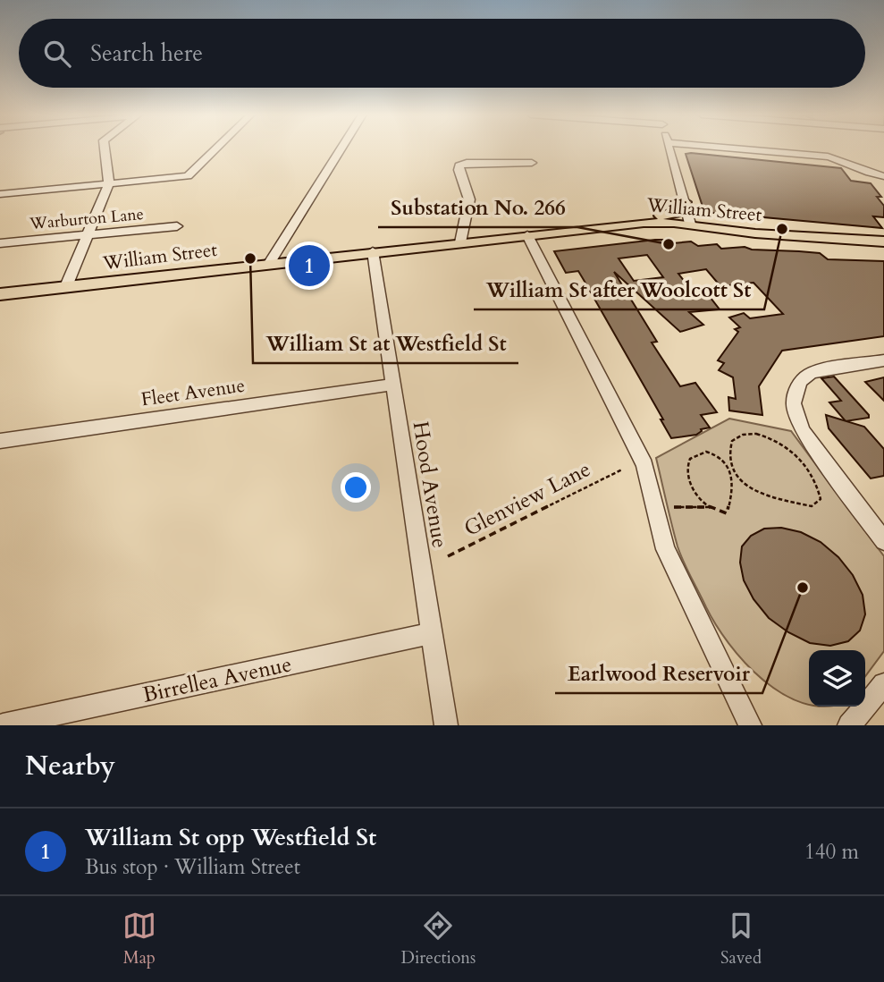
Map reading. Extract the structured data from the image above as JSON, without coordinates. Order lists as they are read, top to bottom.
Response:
{
  "streets": {
    "main road": ["William Street"],
    "street": [
      "Warburton Lane",
      "Fleet Avenue",
      "Hood Avenue",
      "Birrellea Avenue"
    ],
    "path": ["Glenview Lane"]
  },
  "crossings": [
    ["William Street", "Hood Avenue"],
    ["Fleet Avenue", "Hood Avenue"],
    ["Hood Avenue", "Birrellea Avenue"]
  ],
  "places": [
    "William St after Woolcott St",
    "Substation No. 266",
    "William St at Westfield St",
    "Earlwood Reservoir"
  ],
  "page": {
    "search": "Search here",
    "pins": "1",
    "heading": "Nearby",
    "list": [
      {
        "mark": "1",
        "name": "William St opp Westfield St",
        "note": "Bus stop · William Street",
        "value": "140 m"
      }
    ],
    "nav": ["Map", "Directions", "Saved"]
  }
}
